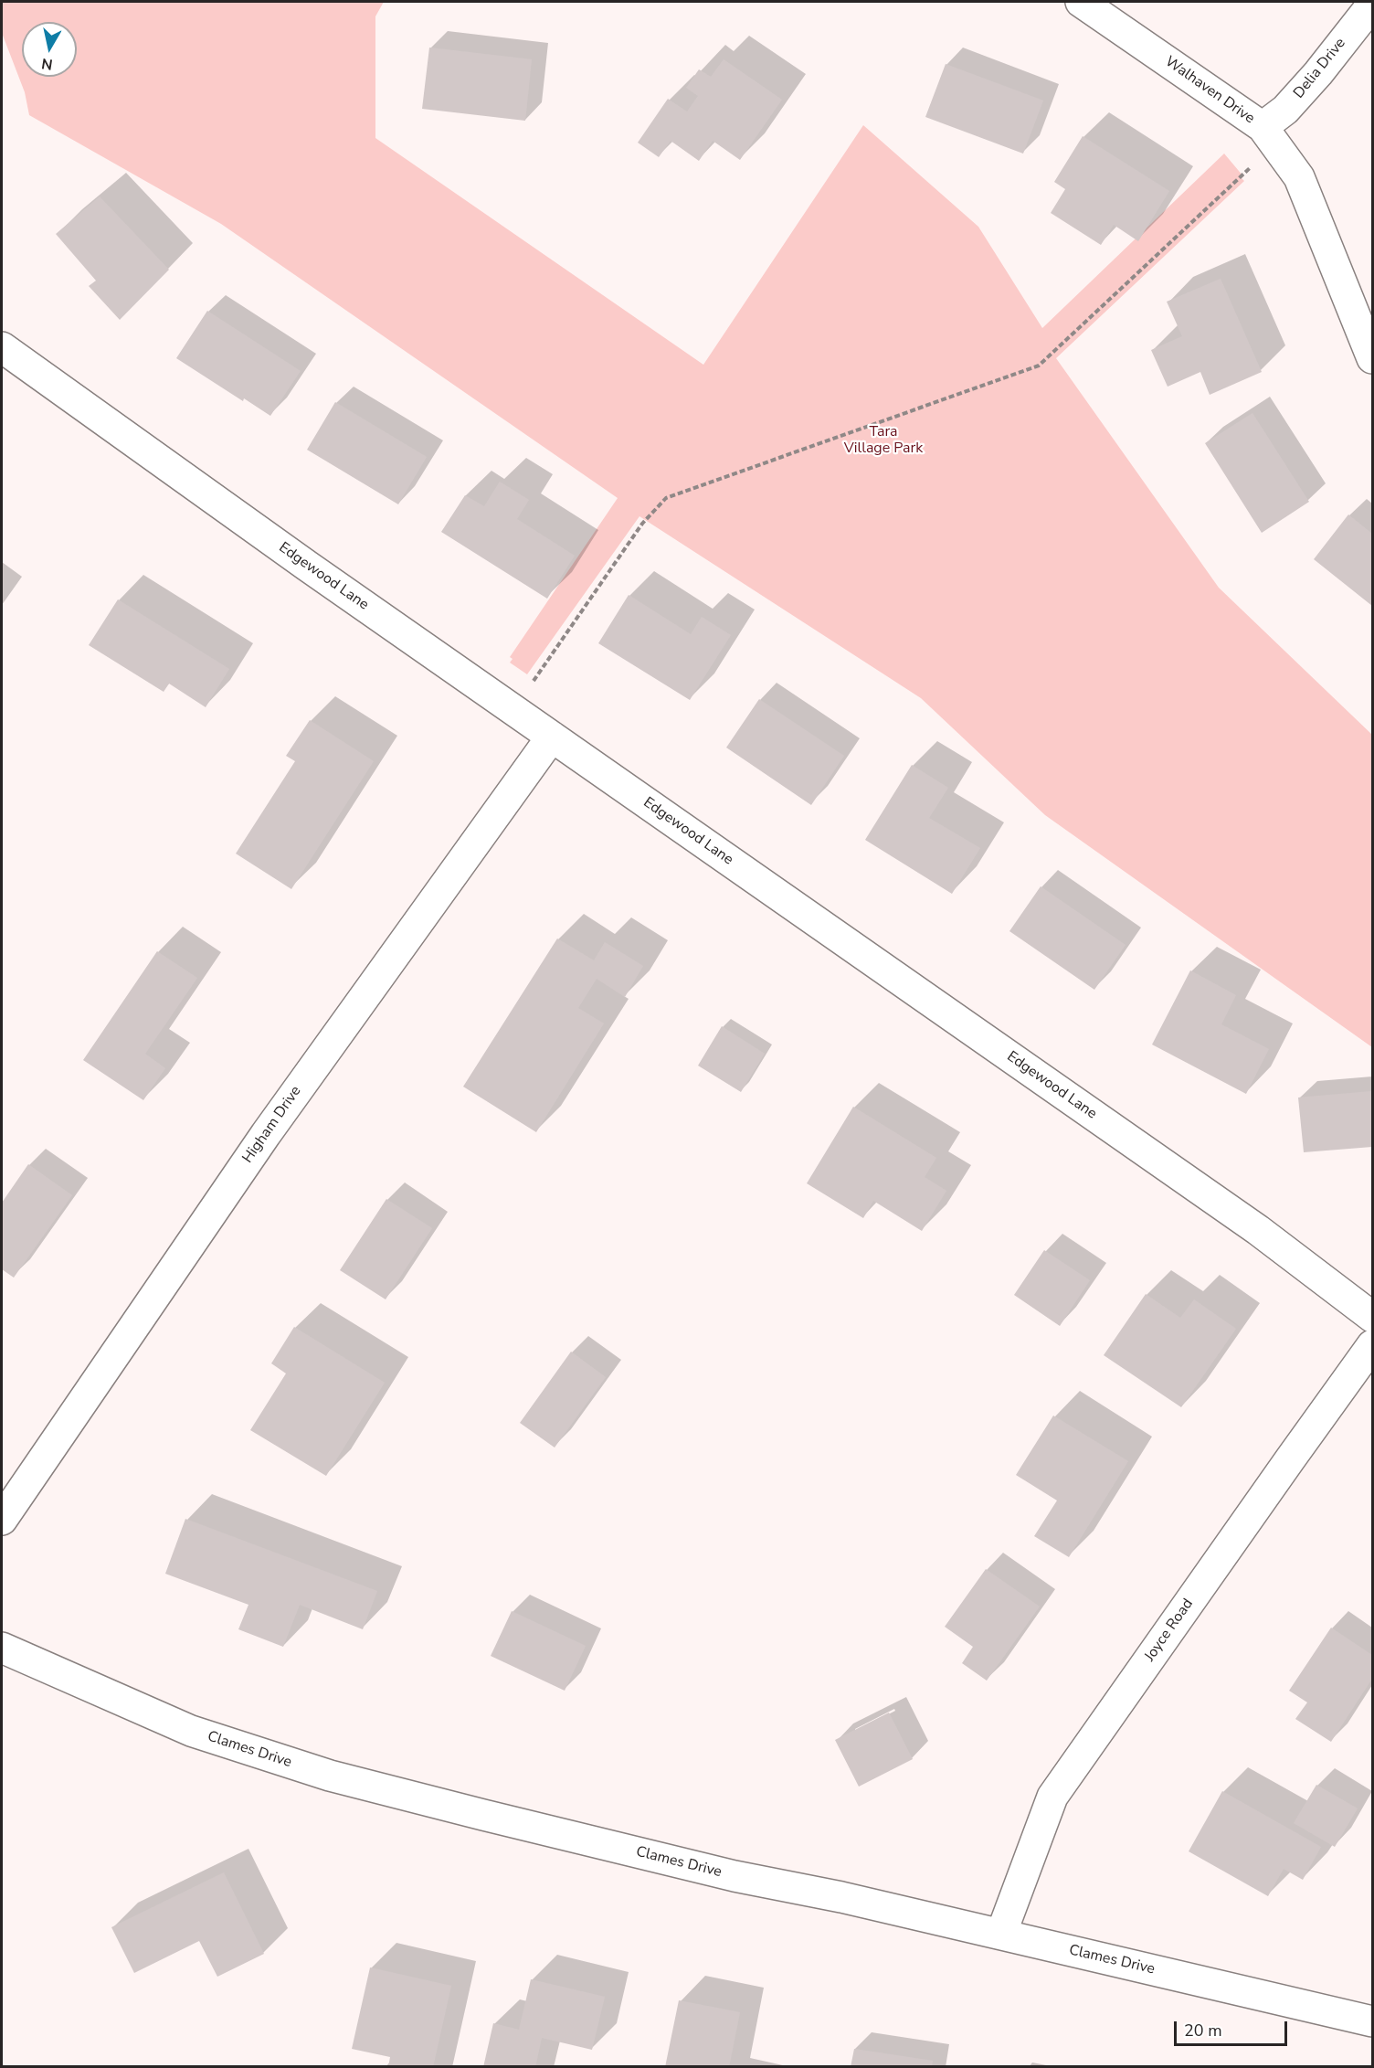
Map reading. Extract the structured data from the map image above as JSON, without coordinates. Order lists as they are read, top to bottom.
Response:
{
  "streets": {
    "street": [
      "Delia Drive",
      "Walhaven Drive",
      "Edgewood Lane",
      "Higham Drive",
      "Joyce Road",
      "Clames Drive"
    ]
  },
  "crossings": [
    ["Delia Drive", "Walhaven Drive"],
    ["Edgewood Lane", "Higham Drive"],
    ["Joyce Road", "Clames Drive"]
  ],
  "parks": ["Tara Village Park"],
  "scale_bar": "20 m",
  "north": "bottom"
}
